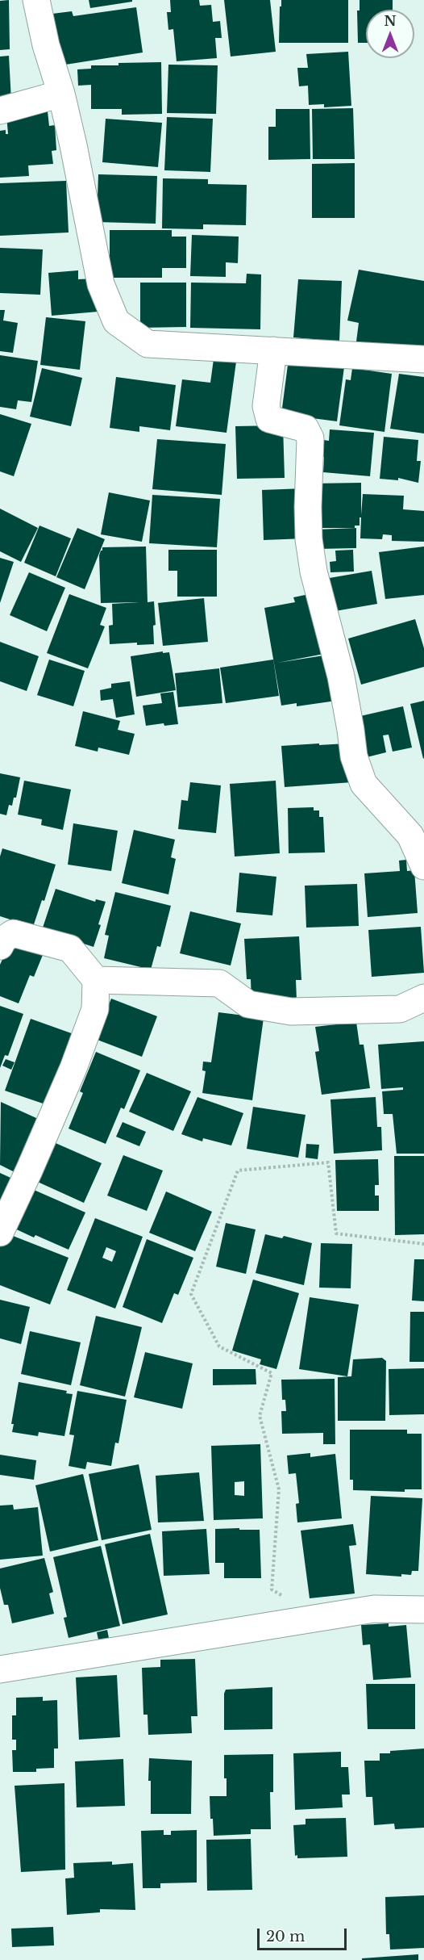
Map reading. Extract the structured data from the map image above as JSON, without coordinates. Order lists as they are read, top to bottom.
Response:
{
  "scale_bar": "20 m",
  "north": "top"
}
